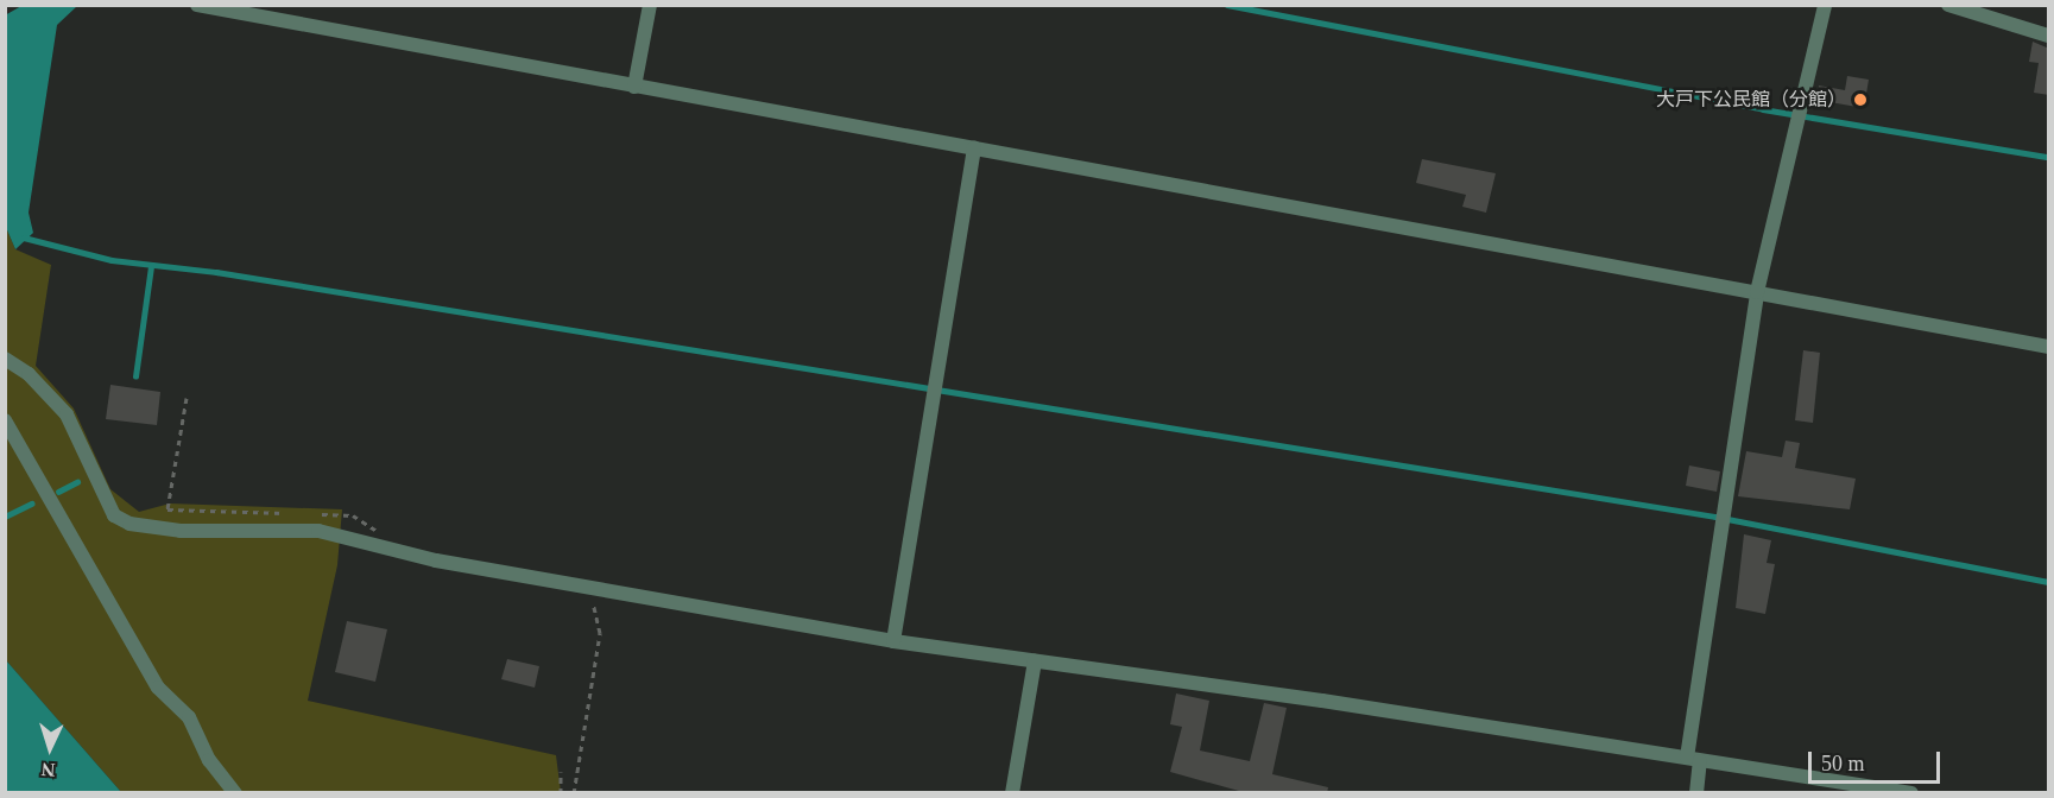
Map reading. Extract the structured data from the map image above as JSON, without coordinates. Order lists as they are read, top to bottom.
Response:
{
  "places": ["大戸下公民館（分館）"],
  "scale_bar": "50 m",
  "north": "bottom"
}
